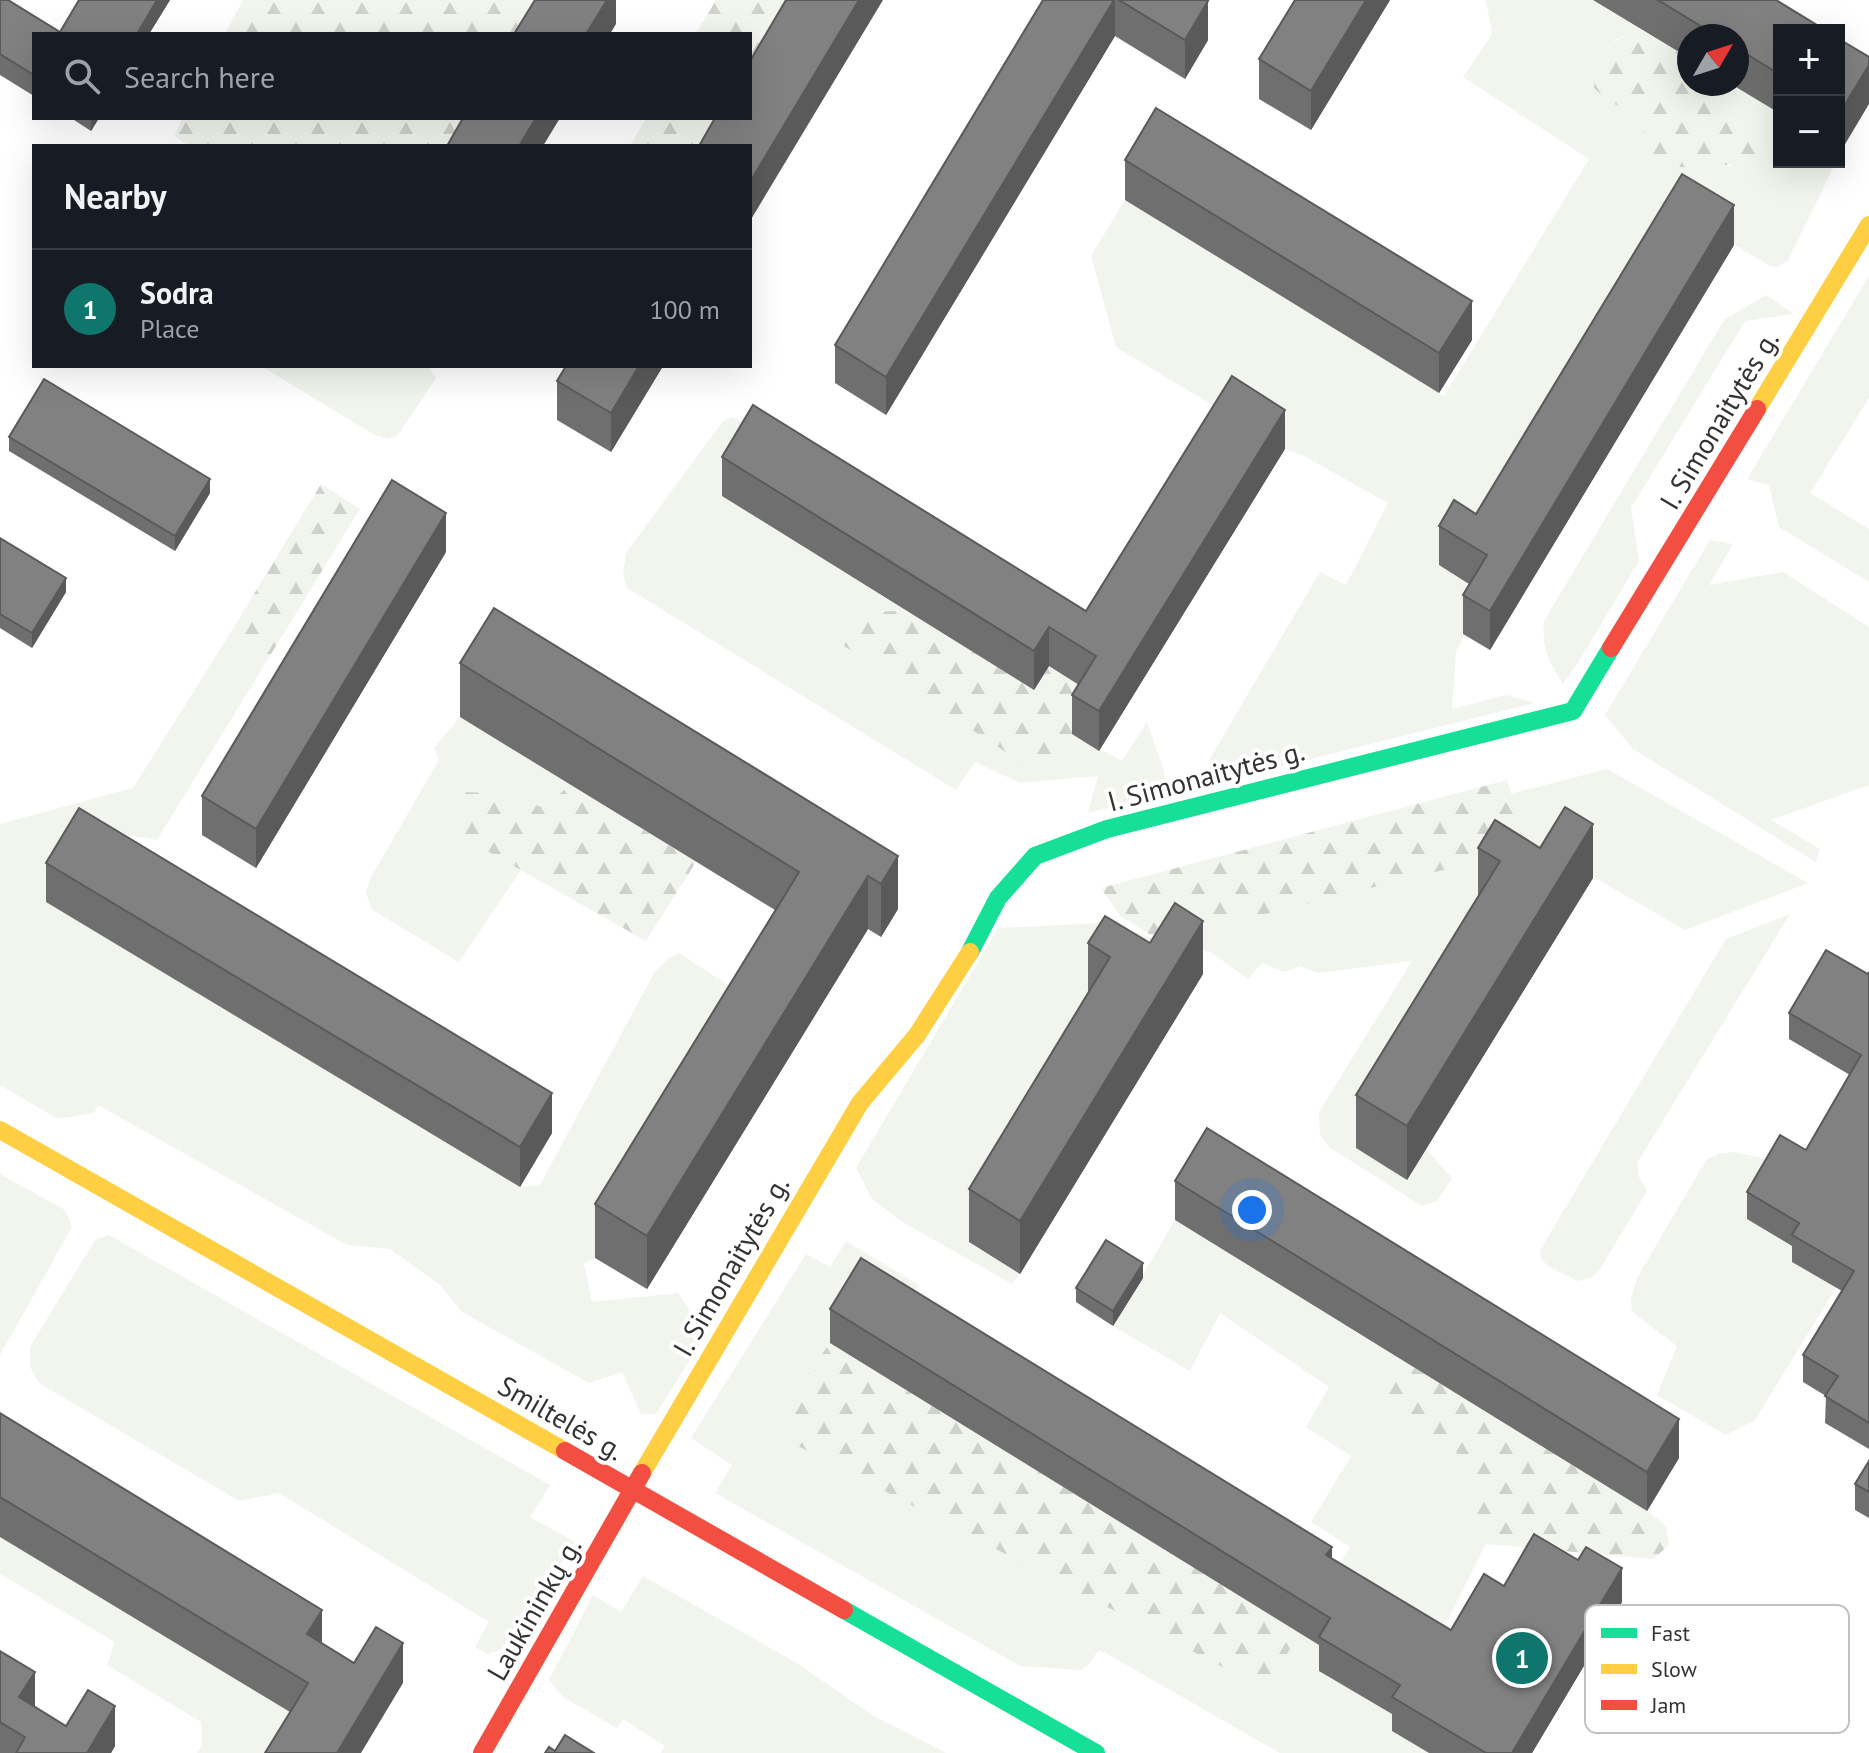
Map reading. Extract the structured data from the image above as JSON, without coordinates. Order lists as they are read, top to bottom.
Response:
{
  "streets": {
    "street": ["I. Simonaitytės g.", "Smiltelės g.", "Laukininkų g."]
  },
  "crossings": [
    ["I. Simonaitytės g.", "Smiltelės g."],
    ["I. Simonaitytės g.", "Laukininkų g."],
    ["Smiltelės g.", "Laukininkų g."]
  ],
  "legend": ["Fast", "Slow", "Jam"],
  "north": "top right",
  "page": {
    "map_buttons": ["+", "−"],
    "search": "Search here",
    "heading": "Nearby",
    "list": [
      {
        "mark": "1",
        "name": "Sodra",
        "note": "Place",
        "value": "100 m"
      }
    ],
    "pins": "1"
  }
}
